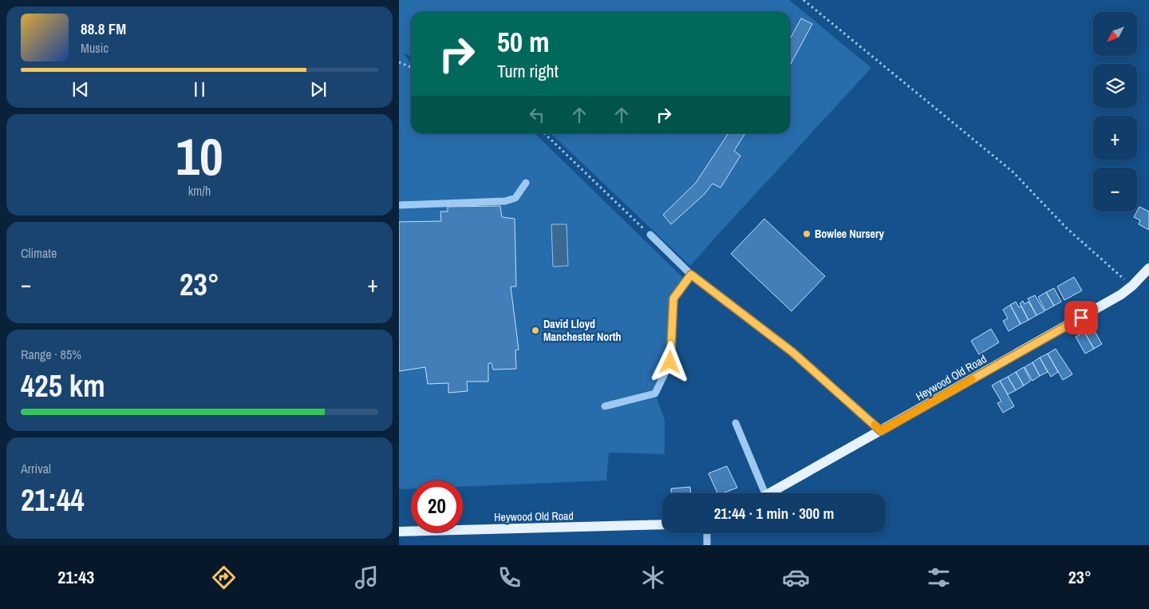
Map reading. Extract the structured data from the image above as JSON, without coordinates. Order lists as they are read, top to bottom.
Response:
{
  "streets": {
    "main road": ["Heywood Old Road"]
  },
  "places": ["Bowlee Nursery", "David Lloyd Manchester North"],
  "north": "bottom left",
  "page": {
    "map_buttons": ["+", "−"],
    "turn": ["50 m", "Turn right"],
    "song": ["88.8 FM", "Music"],
    "tile": [
      ["10", "km/h"],
      "Climate",
      ["Range · 85%", "425 km"],
      ["Arrival", "21:44"]
    ],
    "heat": ["−", "23°", "+"],
    "limit": "20",
    "trip": "21:44 · 1 min · 300 m",
    "tabs": ["21:43", "23°"]
  }
}
